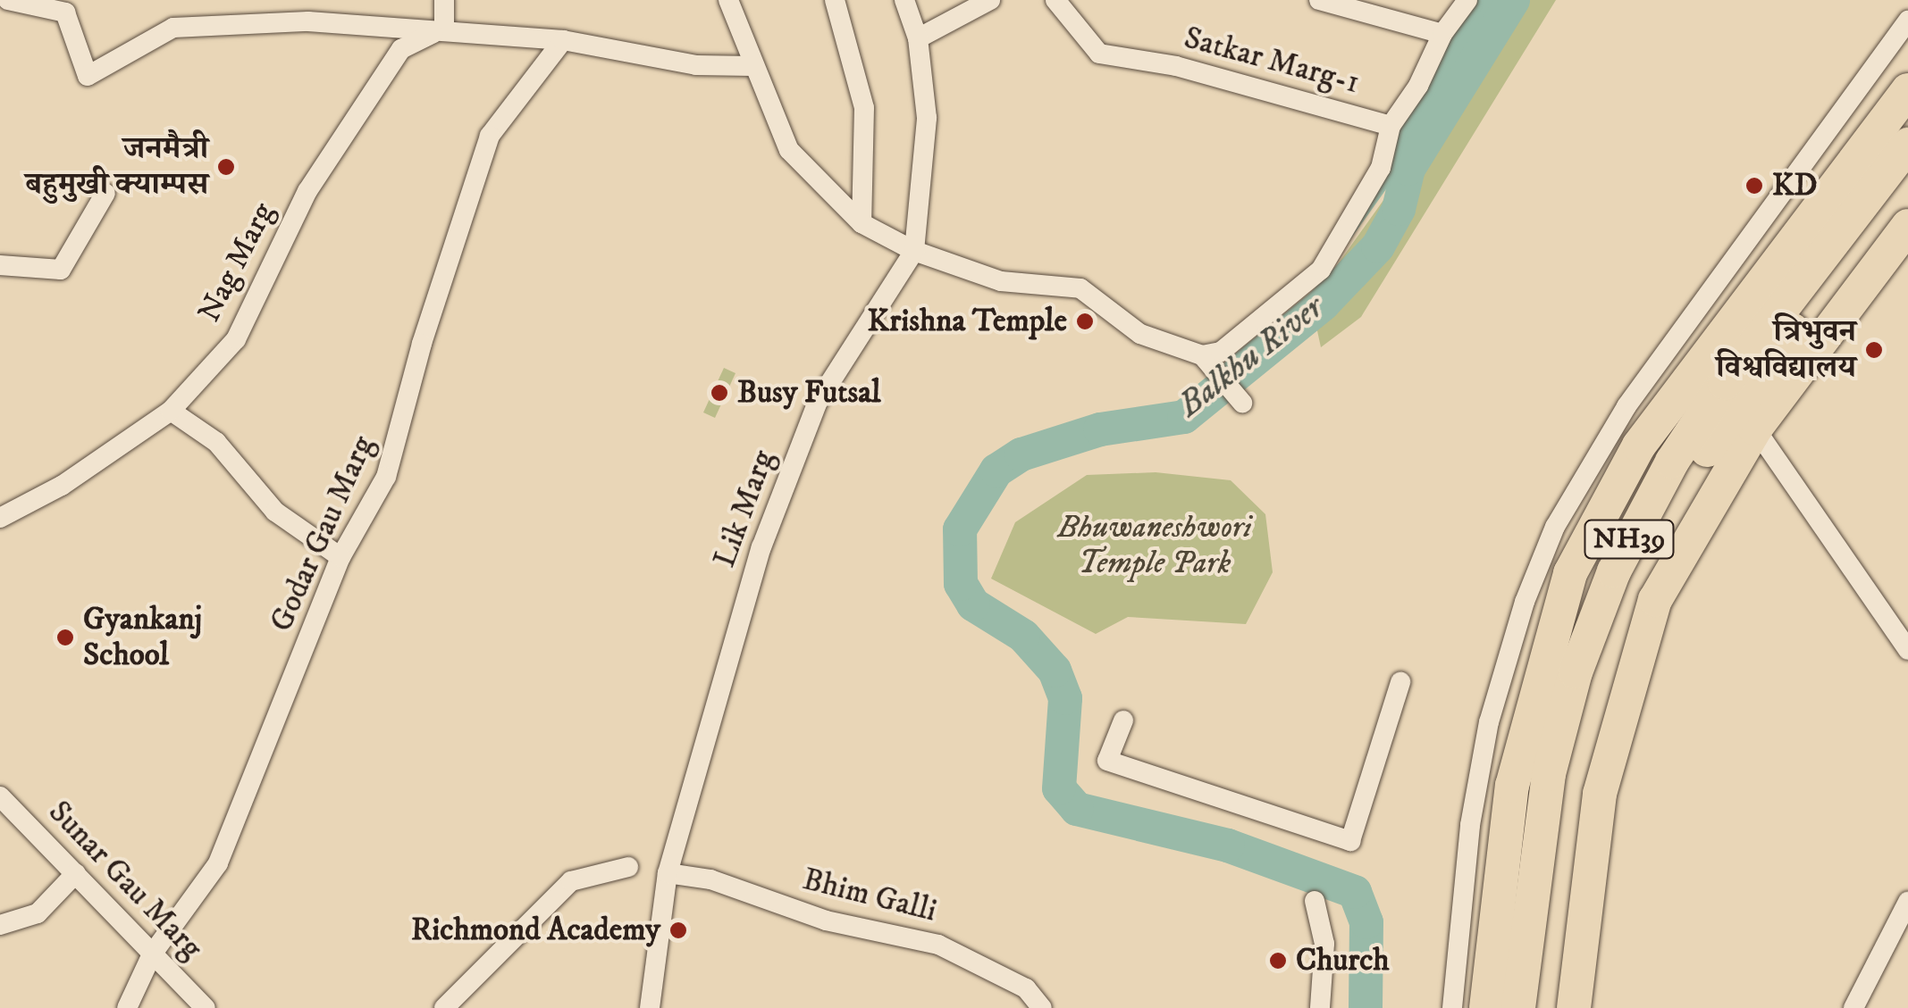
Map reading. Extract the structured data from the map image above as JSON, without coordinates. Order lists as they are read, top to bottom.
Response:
{
  "streets": {
    "main road": ["NH39"],
    "street": [
      "Satkar Marg-1",
      "Nag Marg",
      "Lik Marg",
      "Godar Gau Marg",
      "Sunar Gau Marg",
      "Bhim Galli"
    ]
  },
  "crossings": [
    ["Lik Marg", "Bhim Galli"],
    ["Godar Gau Marg", "Sunar Gau Marg"]
  ],
  "water": ["Balkhu River"],
  "parks": ["Bhuwaneshwori Temple Park"],
  "places": [
    "जनमैत्री बहुमुखी क्याम्पस",
    "KD",
    "Krishna Temple",
    "त्रिभुवन विश्वविद्यालय",
    "Busy Futsal",
    "Gyankanj School",
    "Richmond Academy",
    "Church"
  ]
}
